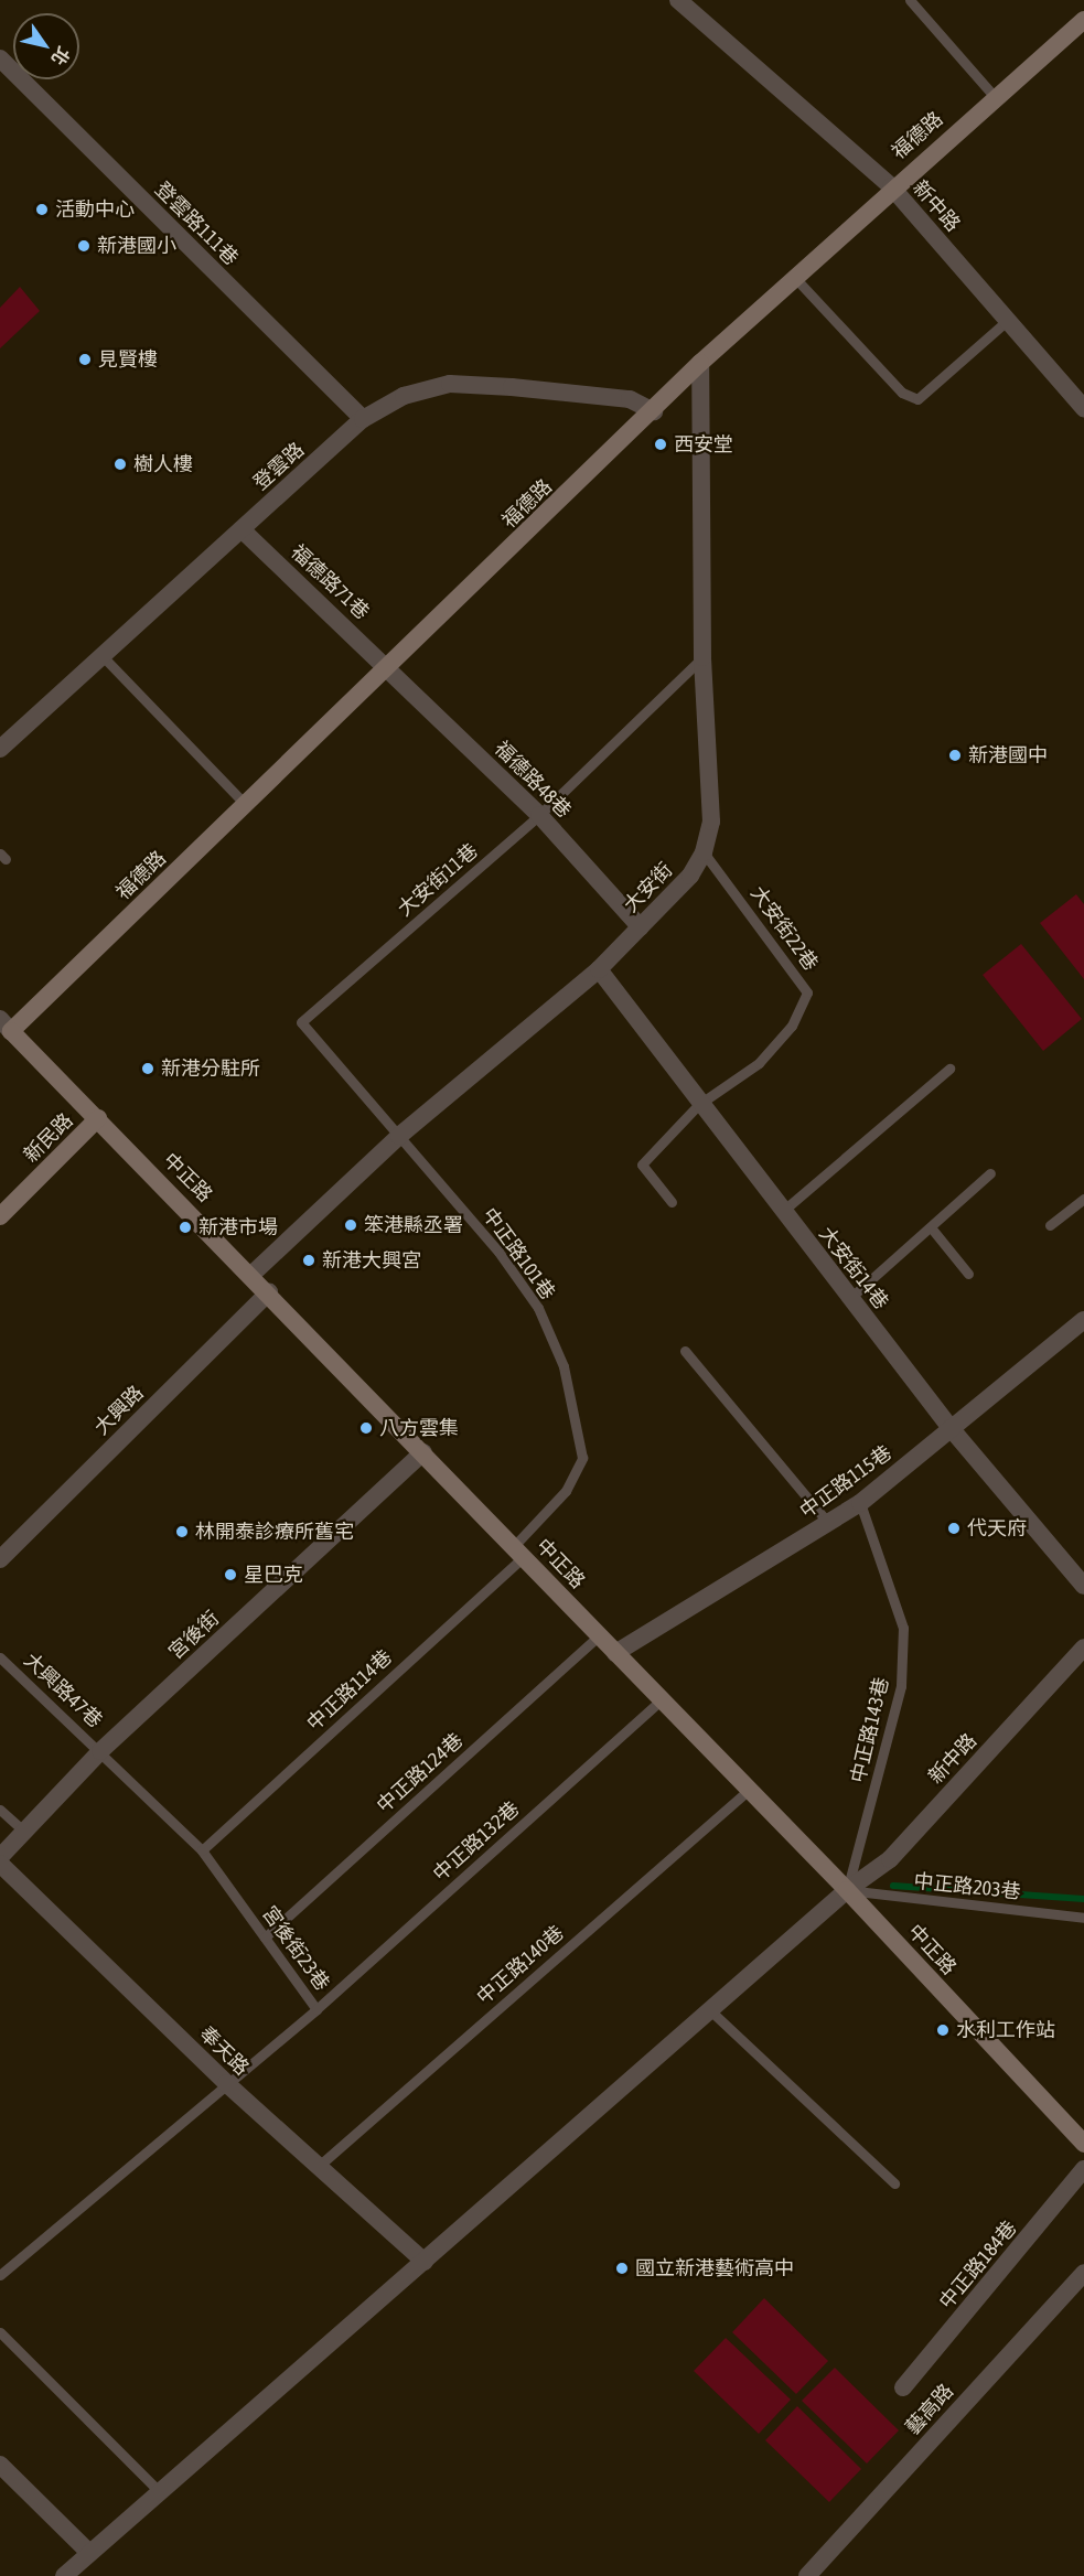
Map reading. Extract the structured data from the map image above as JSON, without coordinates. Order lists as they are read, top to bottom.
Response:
{
  "streets": {
    "main road": ["福德路", "新民路", "中正路"],
    "street": [
      "新中路",
      "登雲路111巷",
      "登雲路",
      "福德路71巷",
      "福德路48巷",
      "大安街",
      "大安街14巷",
      "大興路",
      "中正路115巷",
      "宮後街",
      "奉天路",
      "中正路184巷",
      "藝高路"
    ],
    "lane": [
      "大安街11巷",
      "大安街22巷",
      "中正路101巷",
      "大興路47巷",
      "中正路114巷",
      "中正路143巷",
      "中正路124巷",
      "中正路132巷",
      "中正路203巷",
      "宮後街23巷",
      "中正路140巷"
    ]
  },
  "crossings": [
    ["福德路", "新中路"],
    ["福德路", "登雲路"],
    ["福德路", "福德路71巷"],
    ["福德路", "福德路48巷"],
    ["福德路", "大安街"],
    ["福德路", "中正路"],
    ["新中路", "中正路"],
    ["新中路", "中正路143巷"],
    ["新中路", "中正路203巷"],
    ["新中路", "奉天路"],
    ["登雲路111巷", "登雲路"],
    ["登雲路", "福德路71巷"],
    ["福德路71巷", "福德路48巷"],
    ["福德路48巷", "大安街11巷"],
    ["福德路48巷", "大安街"],
    ["大安街11巷", "大安街"],
    ["大安街11巷", "中正路101巷"],
    ["大安街", "大安街22巷"],
    ["大安街", "中正路"],
    ["大安街", "中正路101巷"],
    ["大安街", "大安街14巷"],
    ["大安街22巷", "大安街14巷"],
    ["新民路", "中正路"],
    ["中正路", "中正路101巷"],
    ["中正路", "大興路"],
    ["中正路", "中正路115巷"],
    ["中正路", "宮後街"],
    ["中正路", "中正路114巷"],
    ["中正路", "中正路143巷"],
    ["中正路", "中正路124巷"],
    ["中正路", "中正路132巷"],
    ["中正路", "中正路203巷"],
    ["中正路", "中正路140巷"],
    ["中正路101巷", "中正路114巷"],
    ["大安街14巷", "中正路115巷"],
    ["中正路115巷", "中正路143巷"],
    ["宮後街", "大興路47巷"],
    ["宮後街", "宮後街23巷"],
    ["大興路47巷", "宮後街23巷"],
    ["中正路114巷", "宮後街23巷"],
    ["中正路143巷", "中正路203巷"],
    ["中正路124巷", "宮後街23巷"],
    ["中正路132巷", "宮後街23巷"],
    ["宮後街23巷", "奉天路"],
    ["中正路140巷", "奉天路"]
  ],
  "places": [
    "活動中心",
    "新港國小",
    "見賢樓",
    "西安堂",
    "樹人樓",
    "新港國中",
    "新港分駐所",
    "笨港縣丞署",
    "新港市場",
    "新港大興宮",
    "八方雲集",
    "代天府",
    "林開泰診療所舊宅",
    "星巴克",
    "水利工作站",
    "國立新港藝術高中"
  ],
  "north": "bottom right"
}
